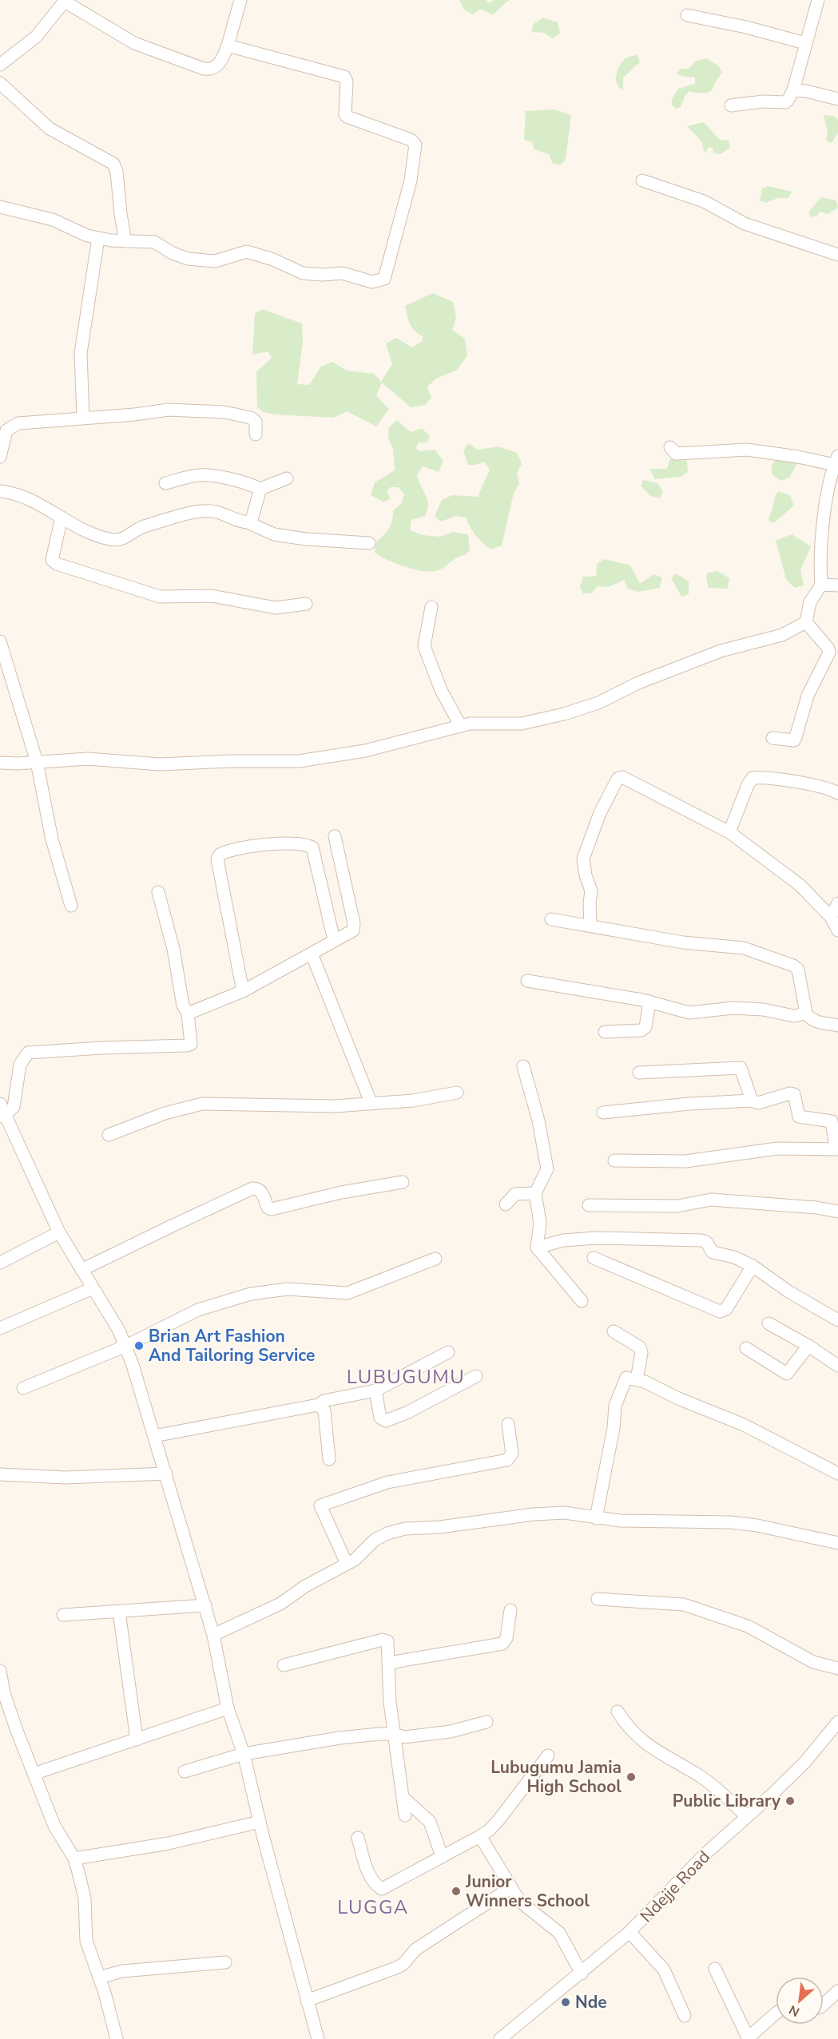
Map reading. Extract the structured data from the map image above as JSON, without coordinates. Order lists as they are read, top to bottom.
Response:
{
  "streets": {
    "street": ["Ndejje Road"]
  },
  "districts": ["LUBUGUMU", "LUGGA"],
  "places": [
    "Brian Art Fashion And Tailoring Service",
    "Lubugumu Jamia High School",
    "Public Library",
    "Junior Winners School",
    "Nde"
  ],
  "north": "bottom left"
}
